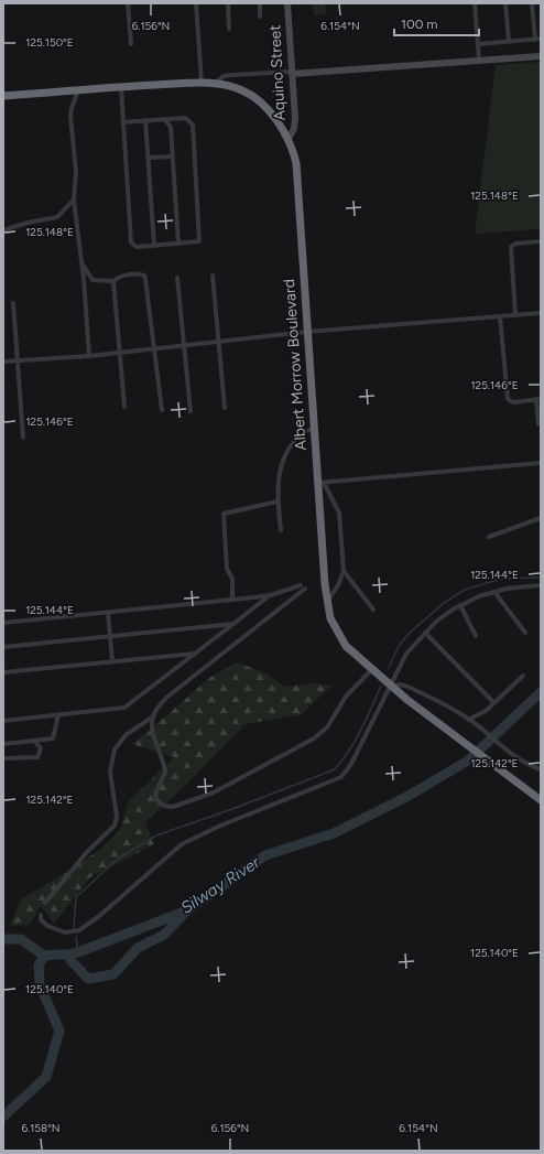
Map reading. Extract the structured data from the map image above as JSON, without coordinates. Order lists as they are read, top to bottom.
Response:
{
  "streets": {
    "highway": ["Albert Morrow Boulevard"],
    "street": ["Aquino Street"]
  },
  "crossings": [
    ["Aquino Street", "Albert Morrow Boulevard"]
  ],
  "water": ["Silway River"],
  "scale_bar": "100 m",
  "coordinates": [
    "6.156°N",
    "6.154°N",
    "125.150°E",
    "125.148°E",
    "125.146°E",
    "125.144°E",
    "125.142°E",
    "125.140°E",
    "6.158°N"
  ]
}
